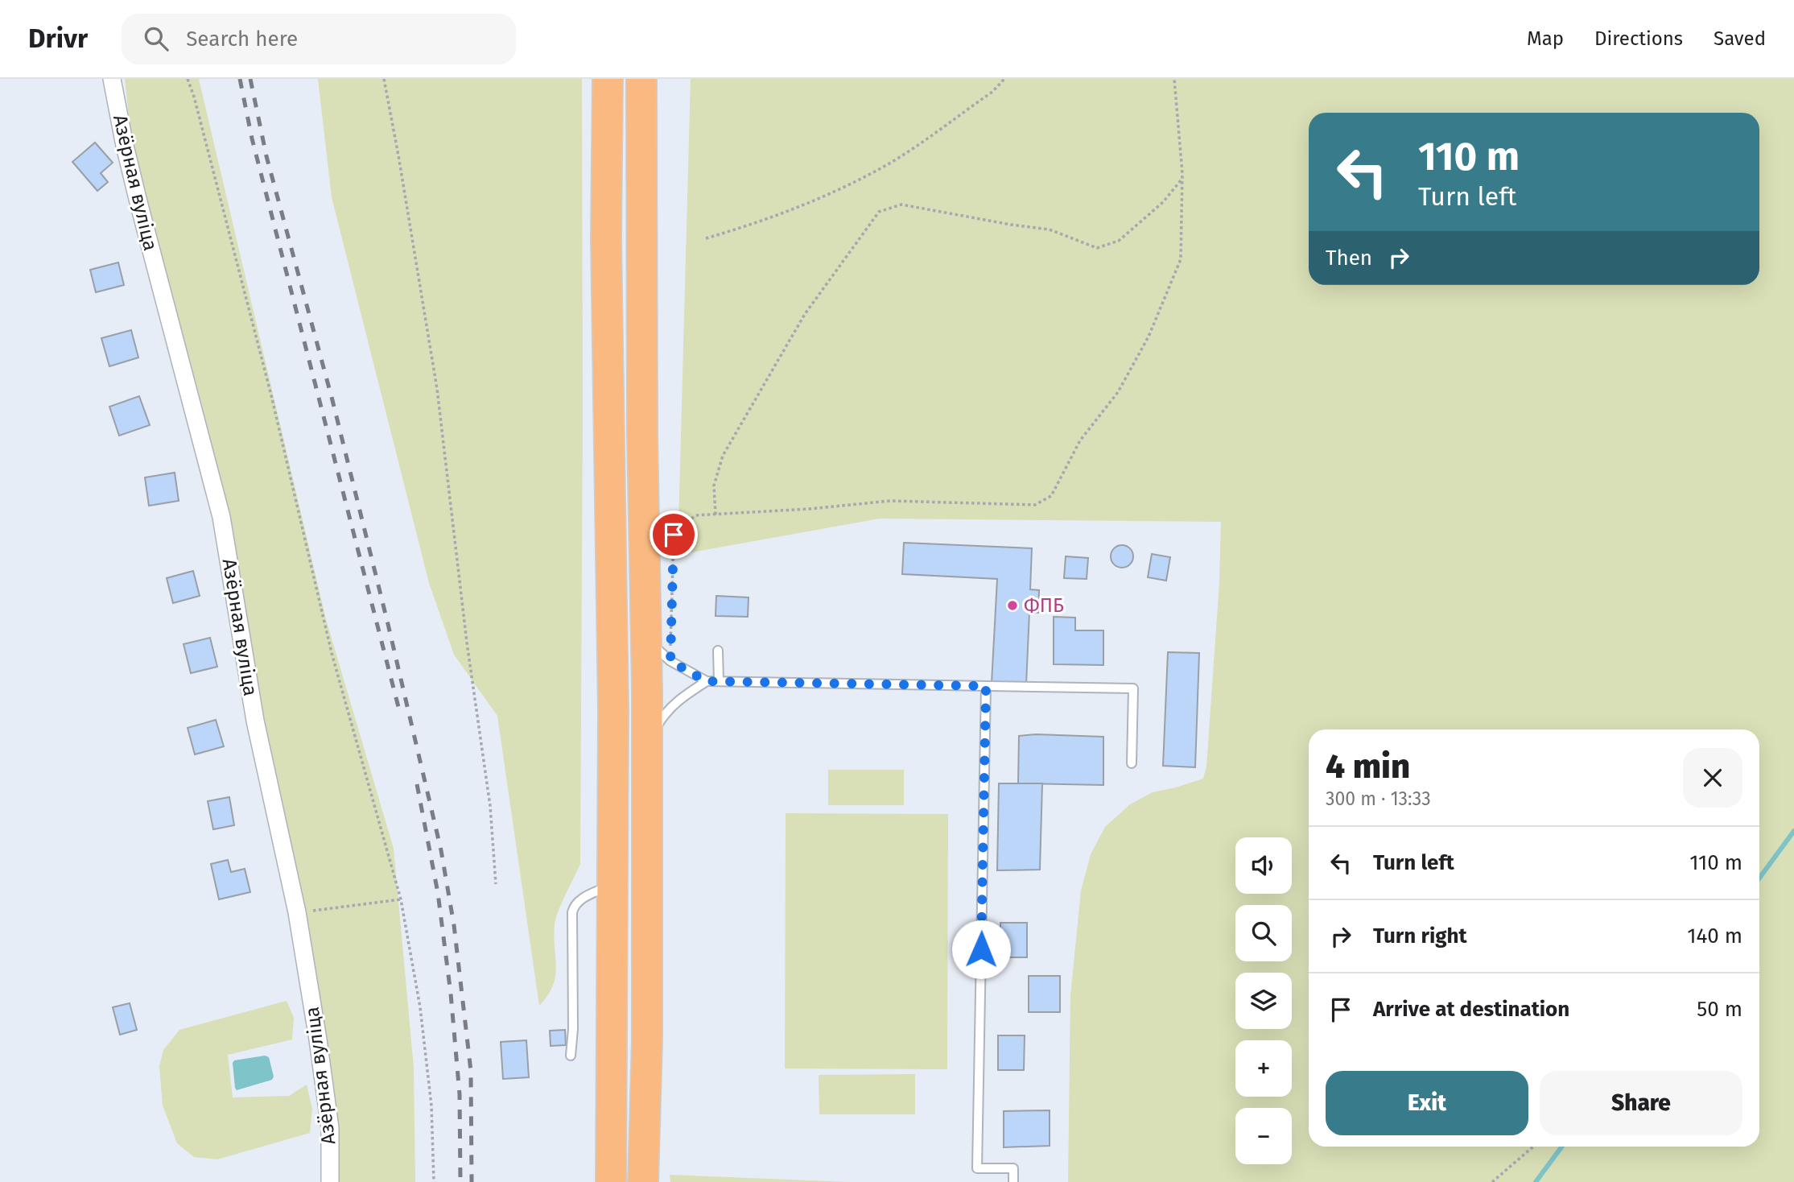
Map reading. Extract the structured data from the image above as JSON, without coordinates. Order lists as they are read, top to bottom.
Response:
{
  "streets": {
    "street": ["Азёрная вуліца"]
  },
  "places": ["ФПБ"],
  "page": {
    "header": "Drivr",
    "search": "Search here",
    "nav": ["Map", "Directions", "Saved"],
    "turn": ["110 m", "Turn left"],
    "then": "Then",
    "heading": ["4 min", "300 m · 13:33"],
    "list": [
      {
        "name": "Turn left",
        "value": "110 m"
      },
      {
        "name": "Turn right",
        "value": "140 m"
      },
      {
        "name": "Arrive at destination",
        "value": "50 m"
      }
    ],
    "map_buttons": ["+", "−"],
    "buttons": ["Exit", "Share"]
  }
}
